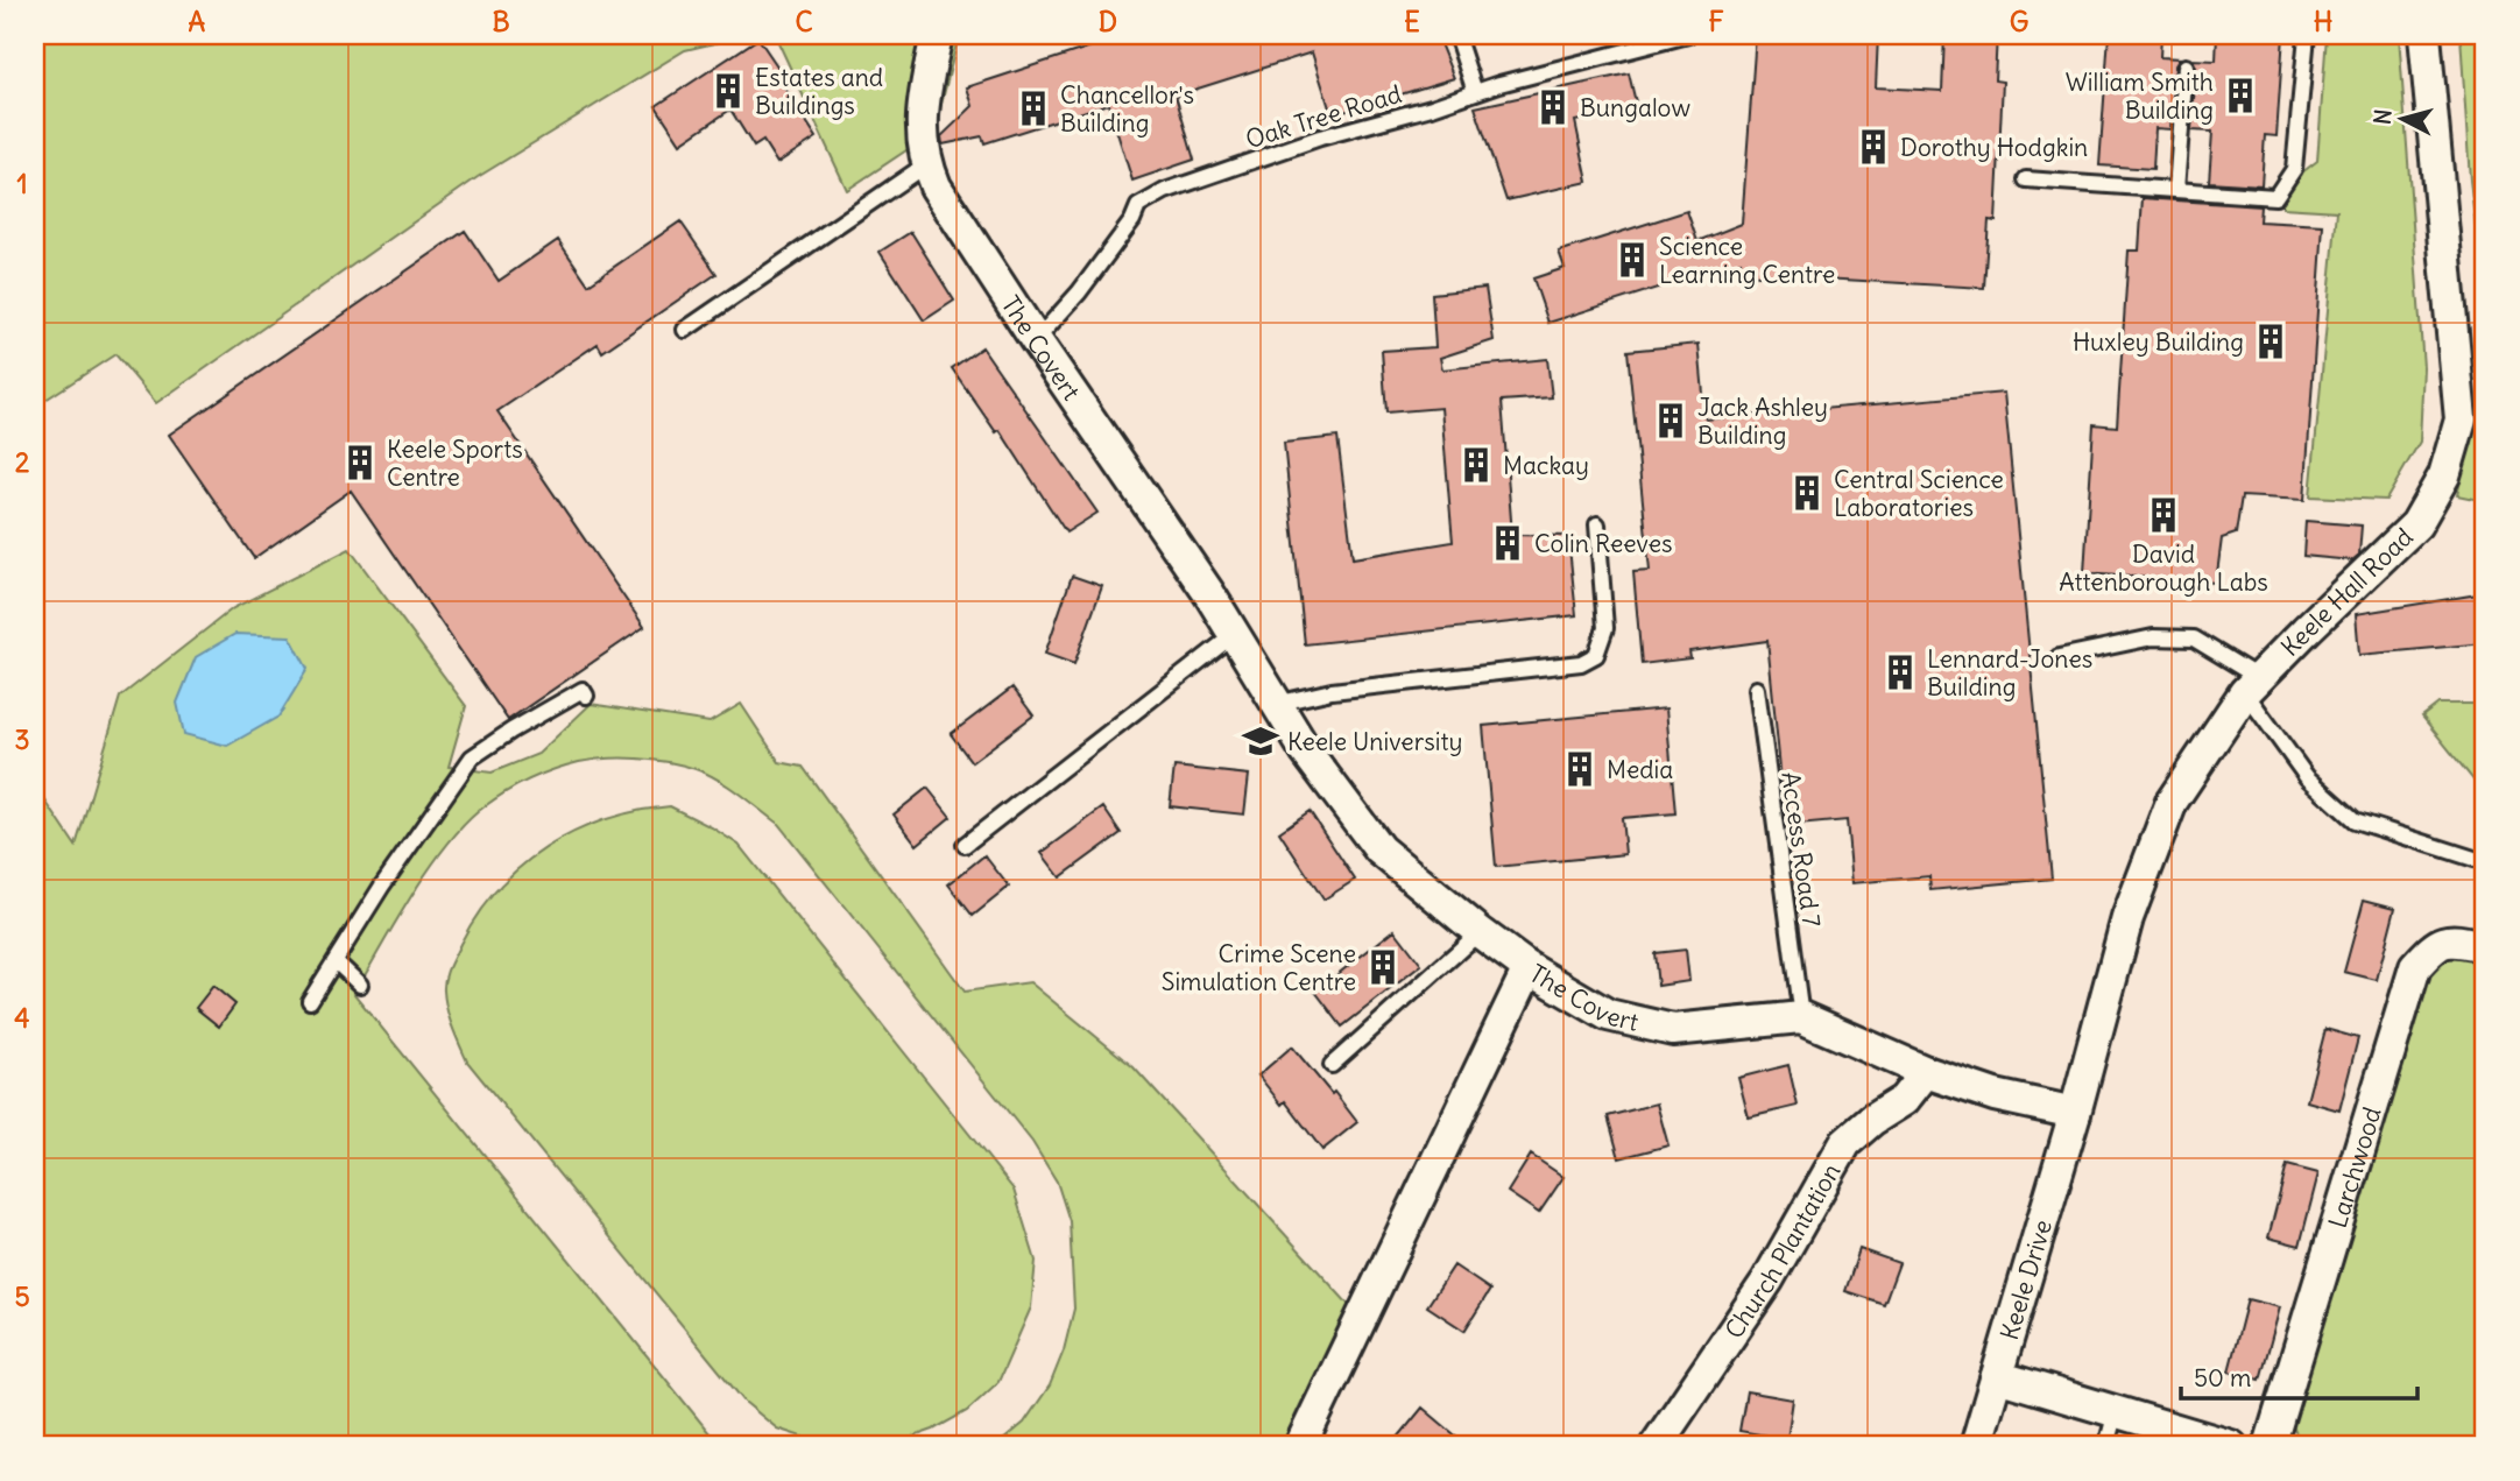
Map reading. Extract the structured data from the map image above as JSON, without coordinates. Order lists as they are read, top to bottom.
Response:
{
  "streets": {
    "street": [
      "The Covert",
      "Keele Hall Road",
      "Larchwood",
      "Church Plantation",
      "Keele Drive"
    ],
    "lane": ["Oak Tree Road", "Access Road 7"]
  },
  "crossings": [
    ["Oak Tree Road", "The Covert"],
    ["The Covert", "Keele Hall Road"],
    ["The Covert", "Access Road 7"],
    ["The Covert", "Church Plantation"],
    ["The Covert", "Keele Drive"],
    ["Keele Hall Road", "Keele Drive"]
  ],
  "places": {
    "building": [
      "Estates and Buildings",
      "William Smith Building",
      "Bungalow",
      "Chancellor's Building",
      "Dorothy Hodgkin",
      "Science Learning Centre",
      "Huxley Building",
      "Jack Ashley Building",
      "Keele Sports Centre",
      "Mackay",
      "Central Science Laboratories",
      "David Attenborough Labs",
      "Colin Reeves",
      "Lennard-Jones Building",
      "Media",
      "Crime Scene Simulation Centre"
    ],
    "school or university": ["Keele University"]
  },
  "scale_bar": "50 m",
  "north": "left",
  "grid": {
    "columns": [
      "A",
      "B",
      "C",
      "D",
      "E",
      "F",
      "G",
      "H"
    ],
    "rows": [
      "1",
      "2",
      "3",
      "4",
      "5"
    ]
  }
}
